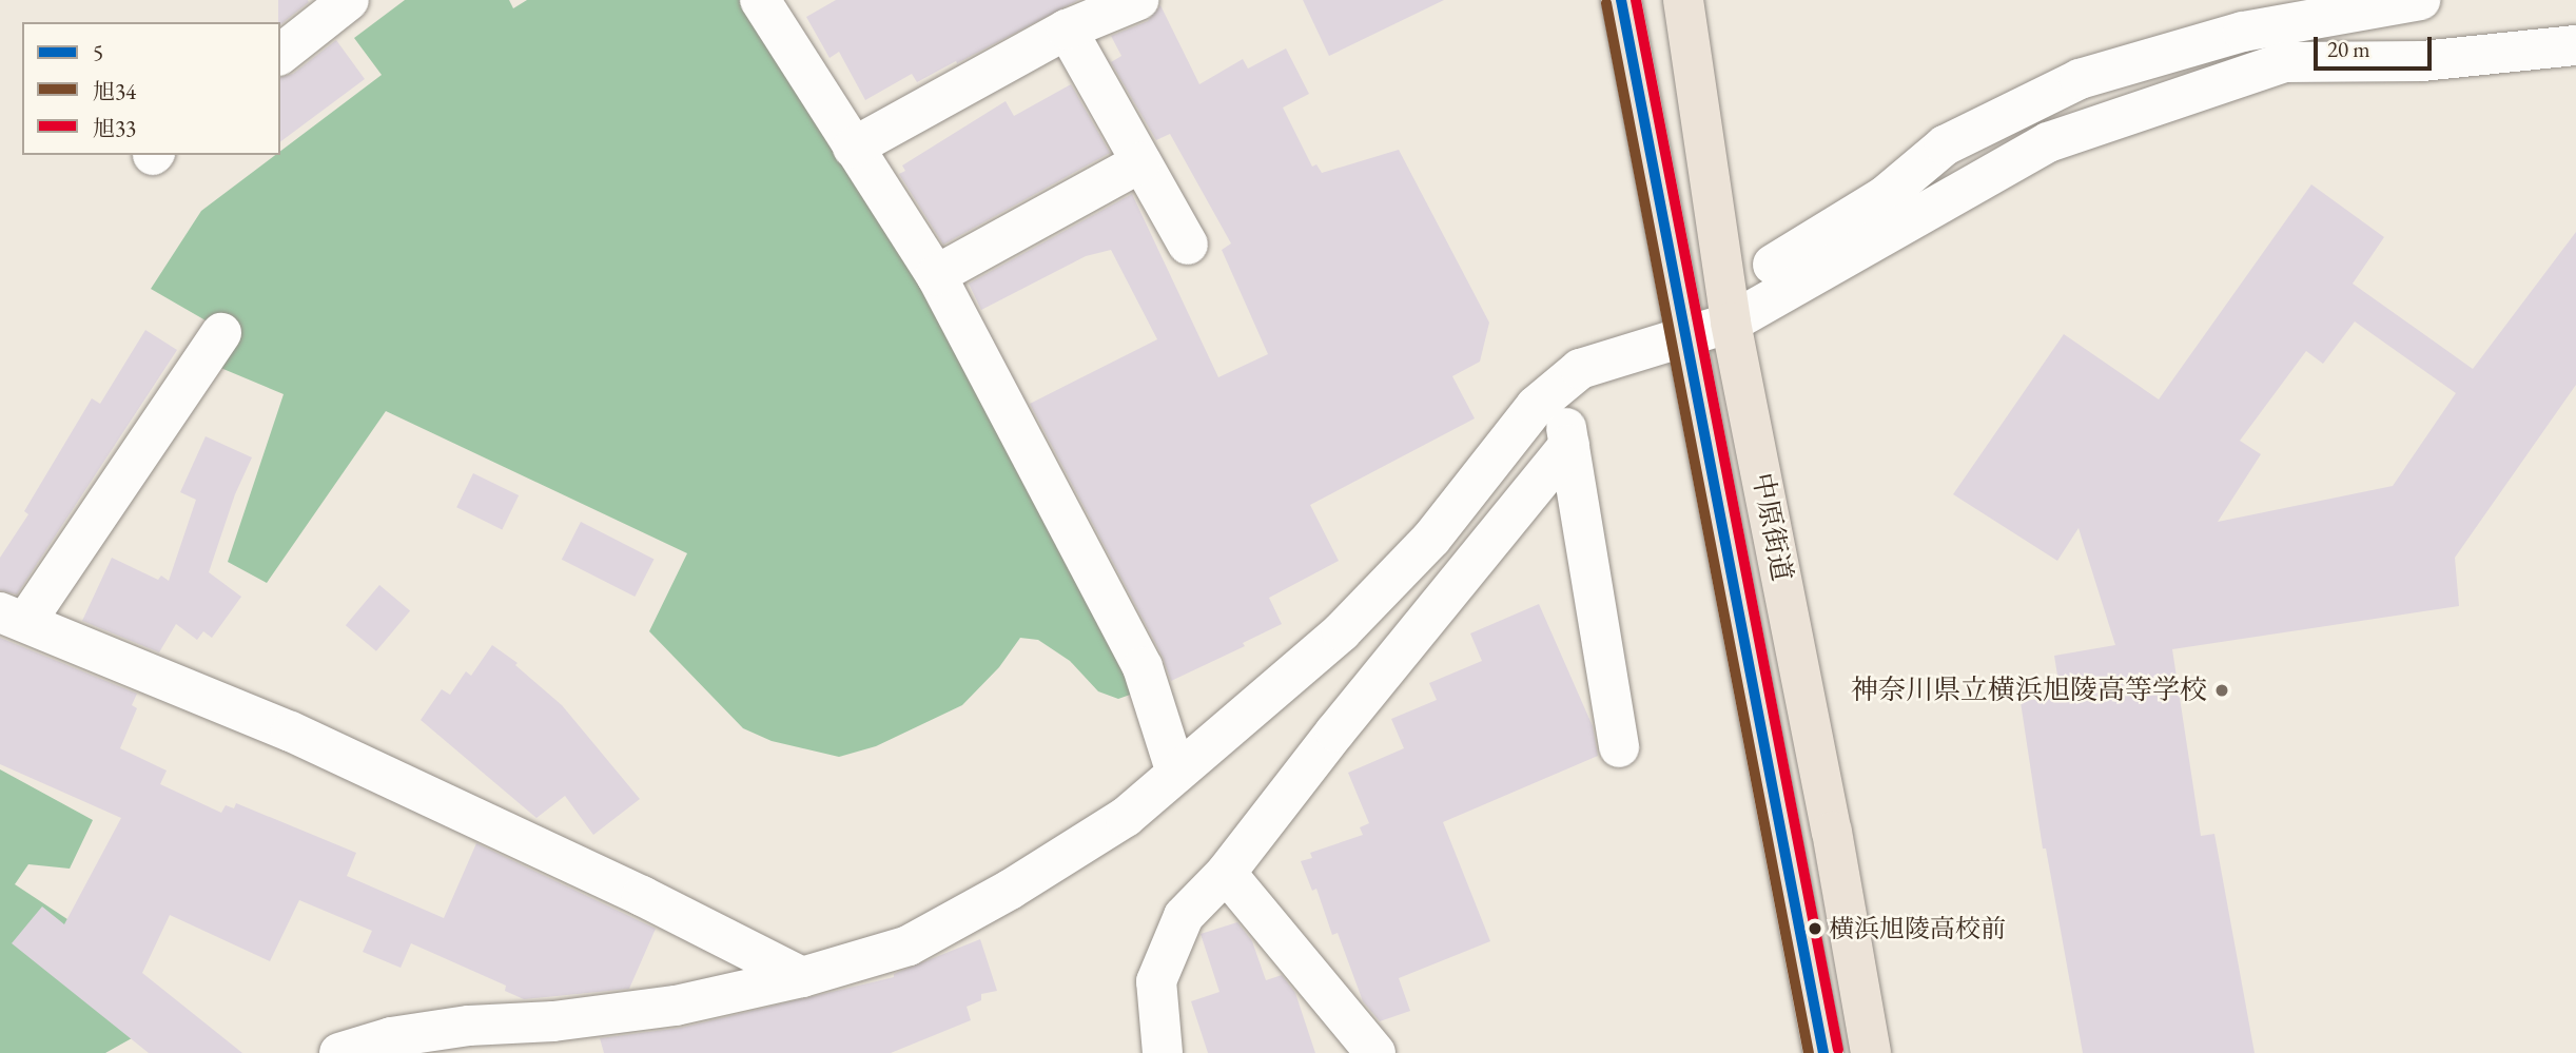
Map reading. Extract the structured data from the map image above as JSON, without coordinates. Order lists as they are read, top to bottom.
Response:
{
  "streets": {
    "main road": ["中原街道"]
  },
  "places": ["神奈川県立横浜旭陵高等学校", "横浜旭陵高校前"],
  "lines": ["transit line 5", "transit line 旭33", "transit line 旭34"],
  "legend": ["5", "旭34", "旭33"],
  "scale_bar": "20 m"
}
